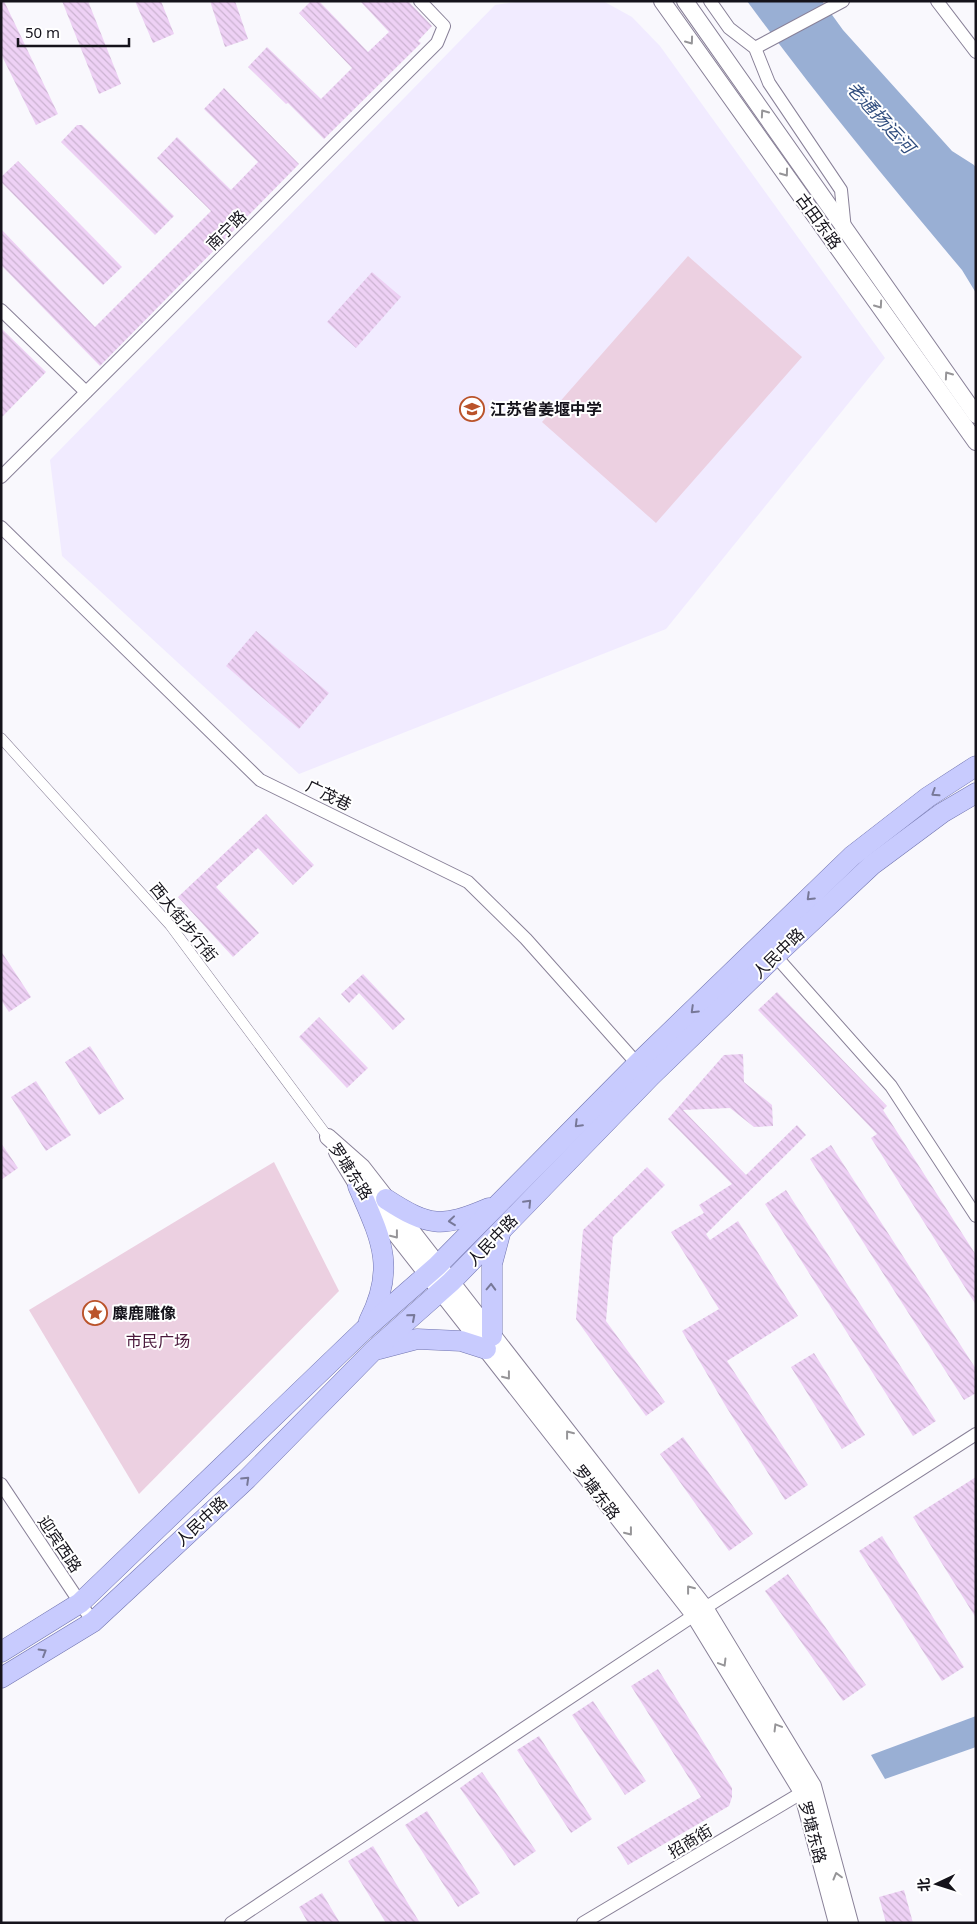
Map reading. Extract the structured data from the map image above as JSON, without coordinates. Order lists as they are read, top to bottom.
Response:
{
  "streets": {
    "main road": ["人民中路"],
    "street": [
      "古田东路",
      "南宁路",
      "广茂巷",
      "西大街步行街",
      "罗塘东路",
      "迎宾西路",
      "招商街"
    ]
  },
  "crossings": [
    ["广茂巷", "人民中路"],
    ["西大街步行街", "罗塘东路"],
    ["人民中路", "罗塘东路"],
    ["人民中路", "迎宾西路"],
    ["罗塘东路", "招商街"]
  ],
  "water": ["老通扬运河"],
  "parks": ["市民广场"],
  "places": {
    "school or university": ["江苏省姜堰中学"],
    "place": ["麋鹿雕像"]
  },
  "scale_bar": "50 m",
  "north": "left"
}
